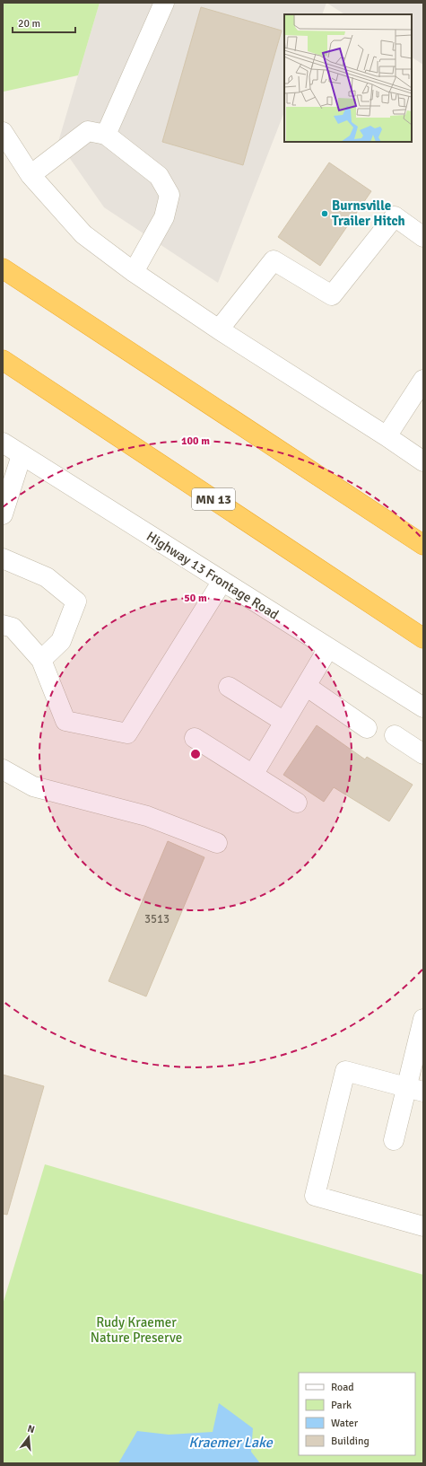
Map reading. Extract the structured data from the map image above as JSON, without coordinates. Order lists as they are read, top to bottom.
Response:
{
  "streets": {
    "highway": ["MN 13"],
    "street": ["Highway 13 Frontage Road"]
  },
  "water": ["Kraemer Lake"],
  "parks": ["Rudy Kraemer Nature Preserve"],
  "places": ["Burnsville Trailer Hitch"],
  "house_numbers": ["3513"],
  "legend": [
    "Road",
    "Park",
    "Water",
    "Building"
  ],
  "scale_bar": "20 m",
  "north": "top",
  "rings": ["100 m", "50 m"]
}
